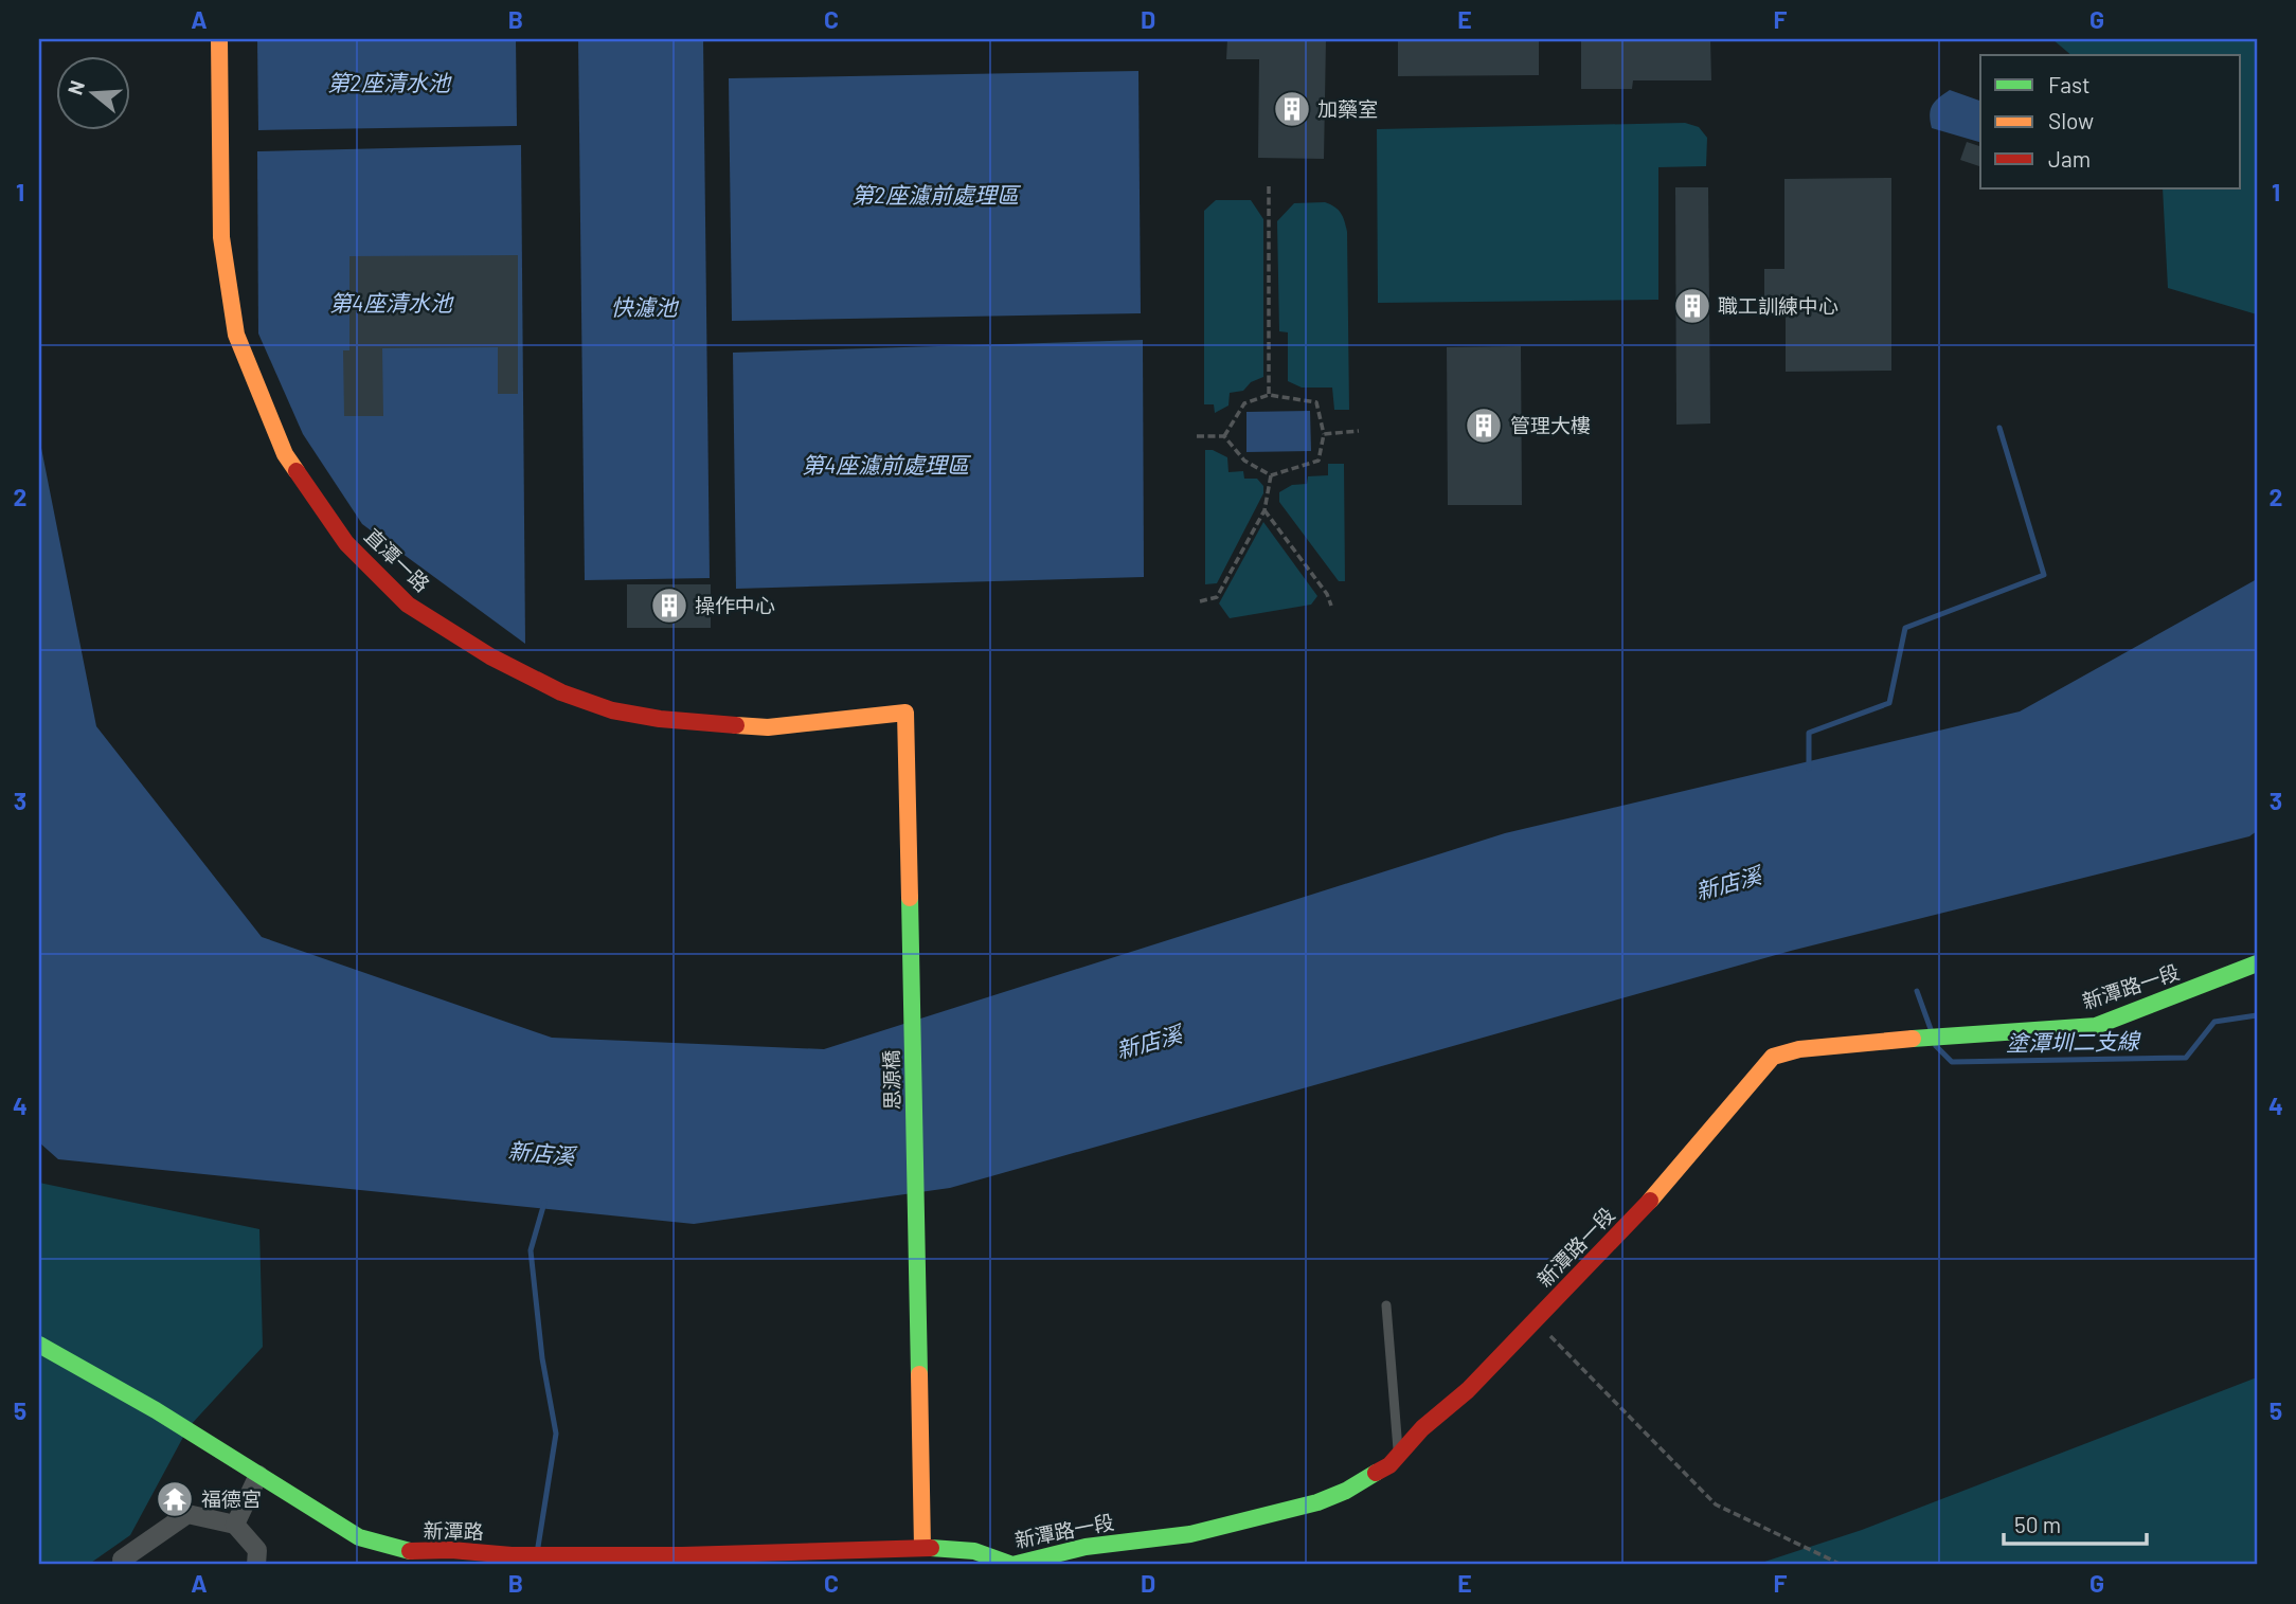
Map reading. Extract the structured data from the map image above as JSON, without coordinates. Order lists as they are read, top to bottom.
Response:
{
  "streets": {
    "street": [
      "直潭一路",
      "新潭路一段",
      "思源橋",
      "新潭路"
    ]
  },
  "crossings": [
    ["直潭一路", "思源橋"],
    ["新潭路一段", "思源橋"],
    ["新潭路一段", "新潭路"],
    ["思源橋", "新潭路"]
  ],
  "water": [
    "第2座清水池",
    "第2座濾前處理區",
    "第4座清水池",
    "快濾池",
    "第4座濾前處理區",
    "新店溪",
    "塗潭圳二支線"
  ],
  "places": {
    "building": [
      "加藥室",
      "職工訓練中心",
      "管理大樓",
      "操作中心"
    ],
    "temple": ["福德宮"]
  },
  "legend": ["Fast", "Slow", "Jam"],
  "scale_bar": "50 m",
  "north": "left",
  "grid": {
    "columns": [
      "A",
      "B",
      "C",
      "D",
      "E",
      "F",
      "G"
    ],
    "rows": [
      "1",
      "2",
      "3",
      "4",
      "5"
    ]
  }
}
